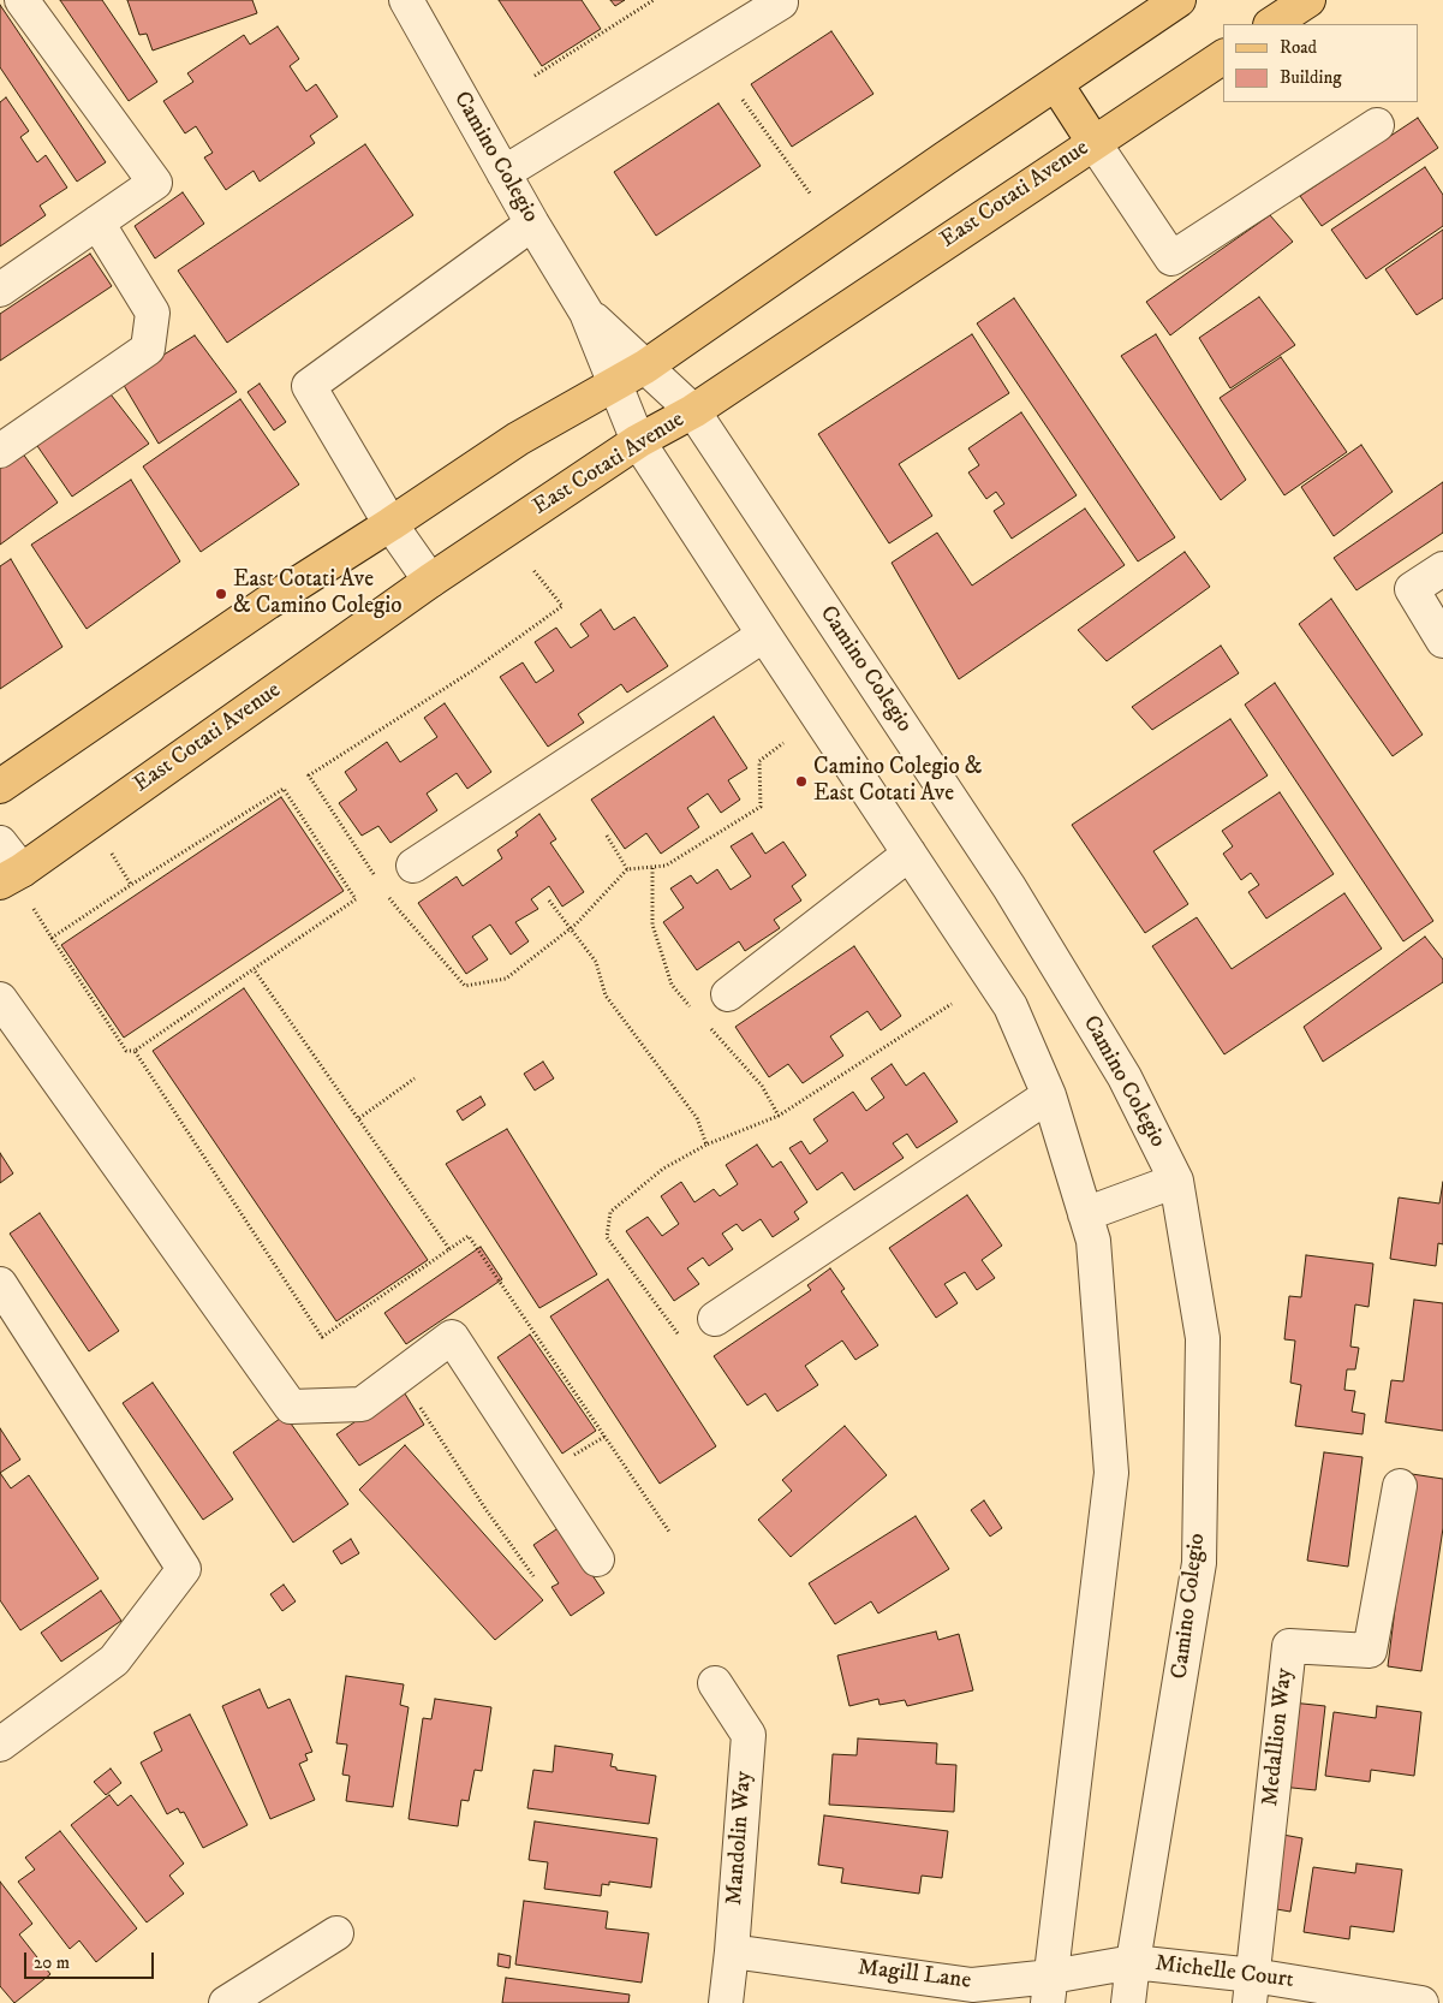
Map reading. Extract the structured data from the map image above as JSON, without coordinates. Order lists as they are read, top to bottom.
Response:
{
  "streets": {
    "main road": ["East Cotati Avenue"],
    "street": [
      "Camino Colegio",
      "Medallion Way",
      "Mandolin Way",
      "Michelle Court",
      "Magill Lane"
    ]
  },
  "crossings": [
    ["Camino Colegio", "East Cotati Avenue"],
    ["Camino Colegio", "Michelle Court"],
    ["Camino Colegio", "Magill Lane"],
    ["Medallion Way", "Michelle Court"],
    ["Mandolin Way", "Magill Lane"],
    ["Michelle Court", "Magill Lane"]
  ],
  "places": ["East Cotati Ave & Camino Colegio", "Camino Colegio & East Cotati Ave"],
  "legend": ["Road", "Building"],
  "scale_bar": "20 m"
}
